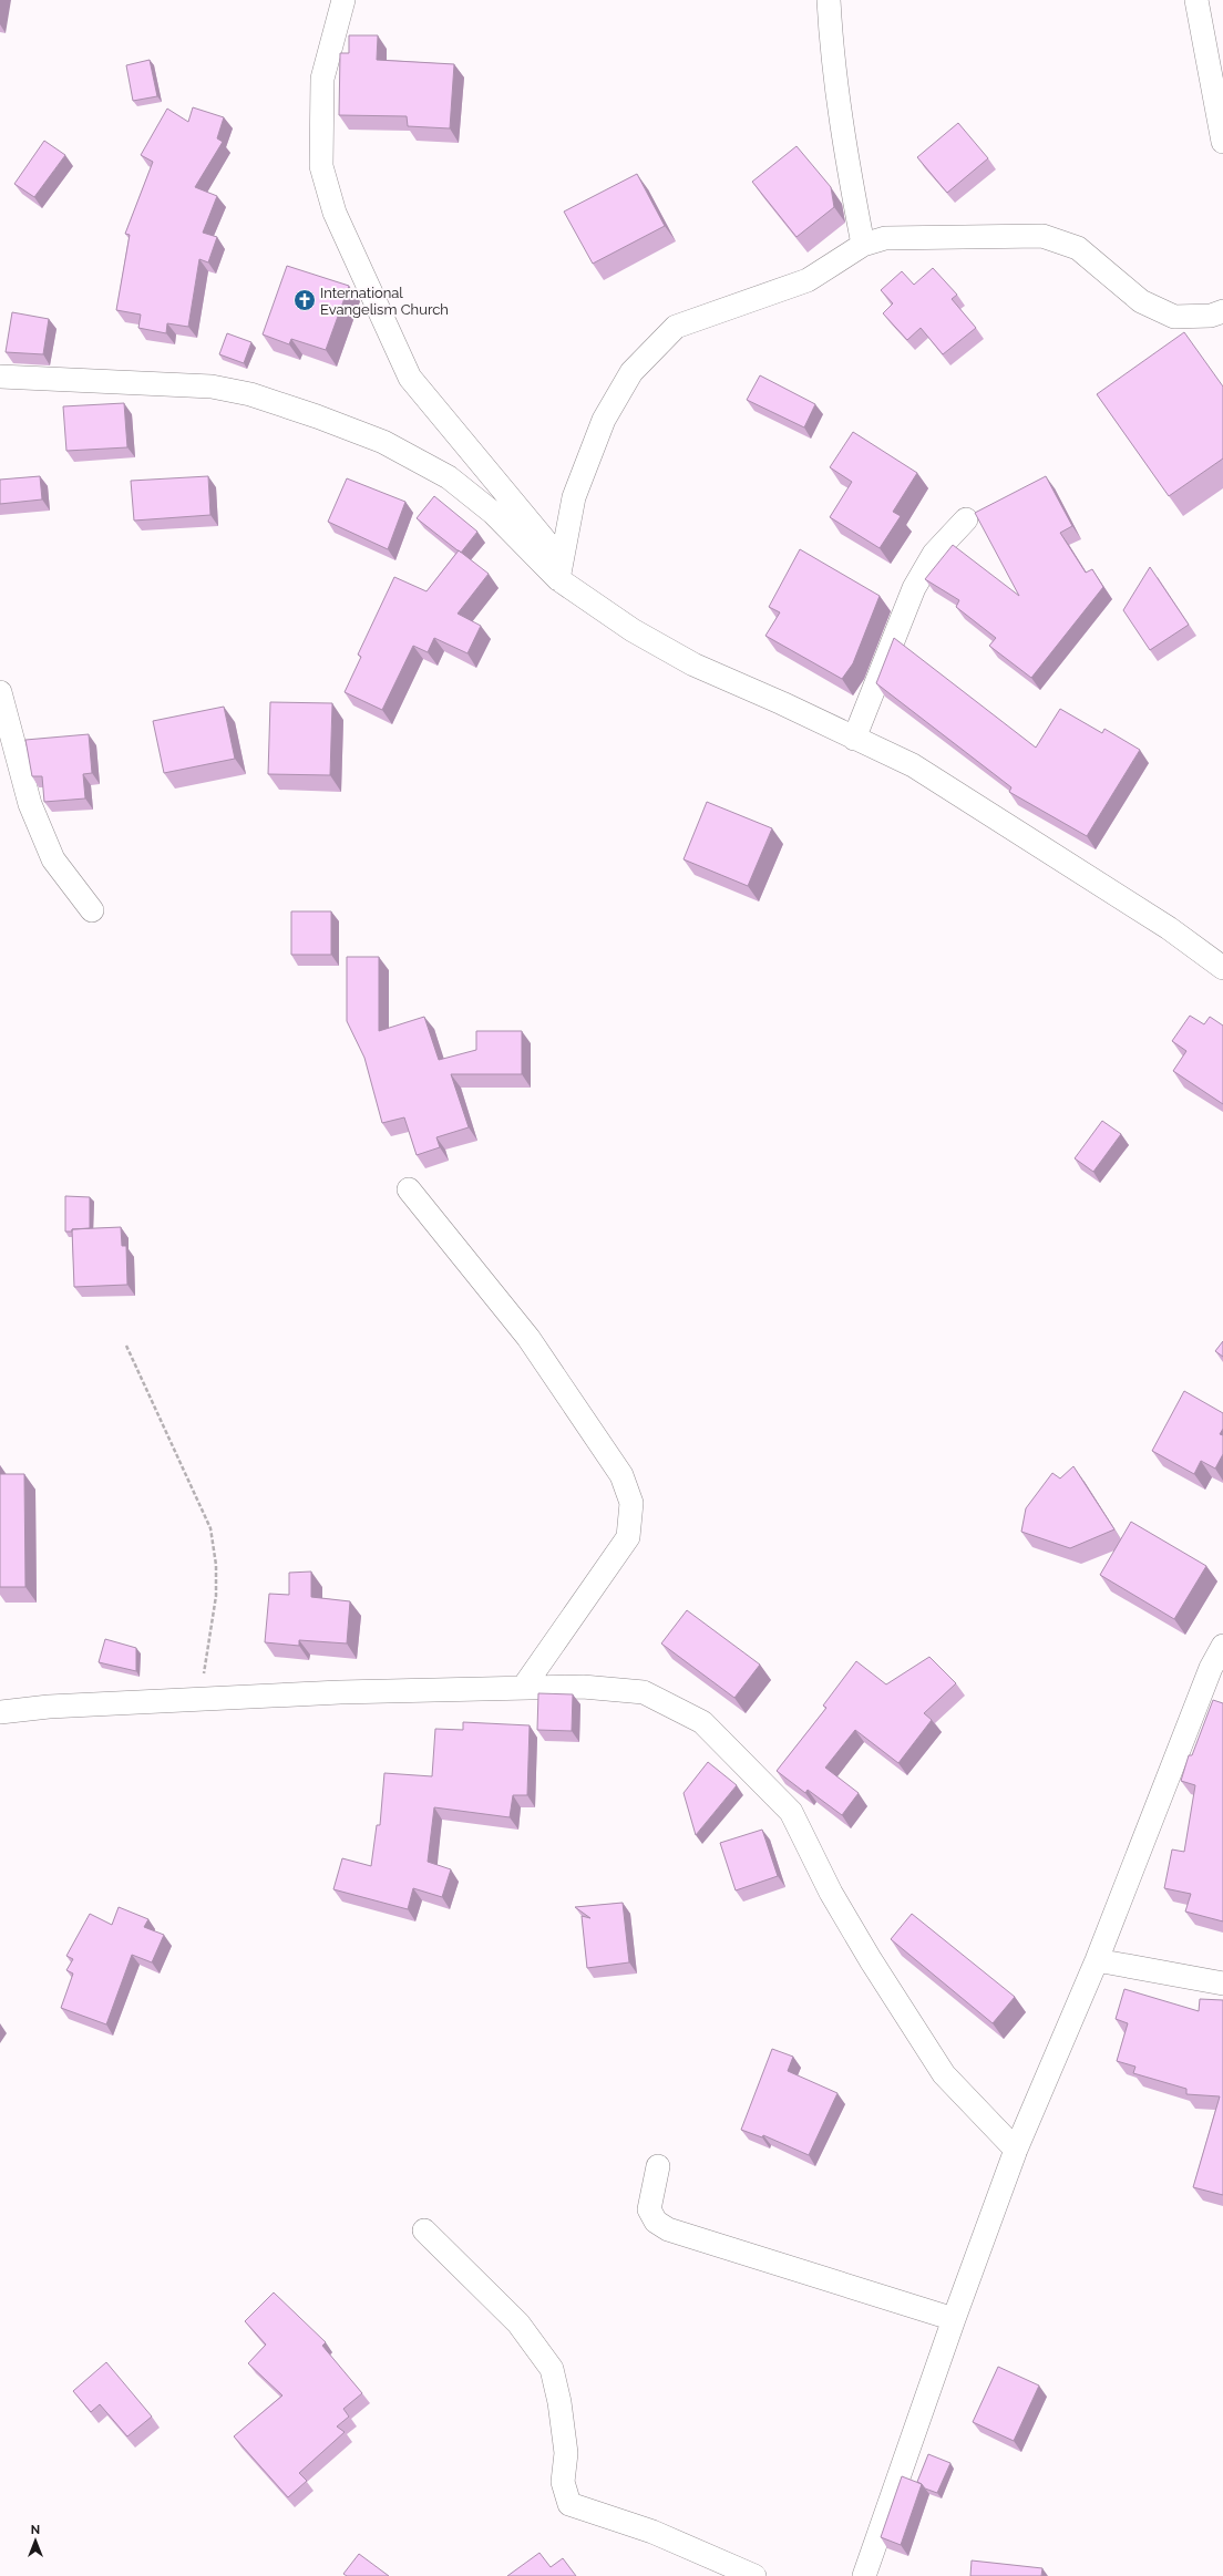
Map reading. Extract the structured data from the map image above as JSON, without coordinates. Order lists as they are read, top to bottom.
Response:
{
  "places": {
    "church": ["International Evangelism Church"]
  },
  "north": "top"
}
